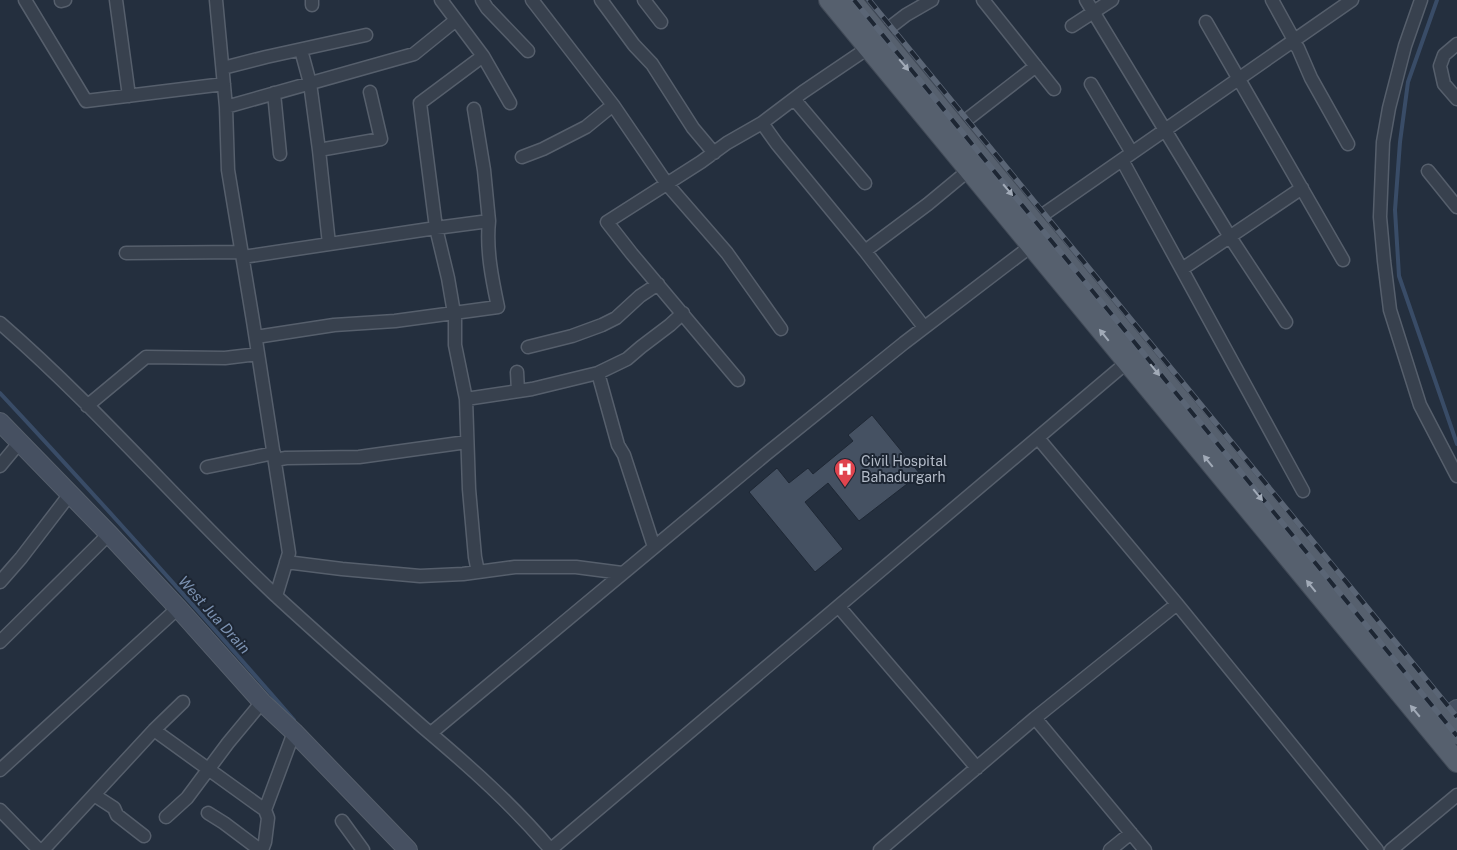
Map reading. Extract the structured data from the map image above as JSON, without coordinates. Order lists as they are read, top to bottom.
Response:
{
  "water": ["West Jua Drain"],
  "places": {
    "hospital": ["Civil Hospital Bahadurgarh"]
  }
}
